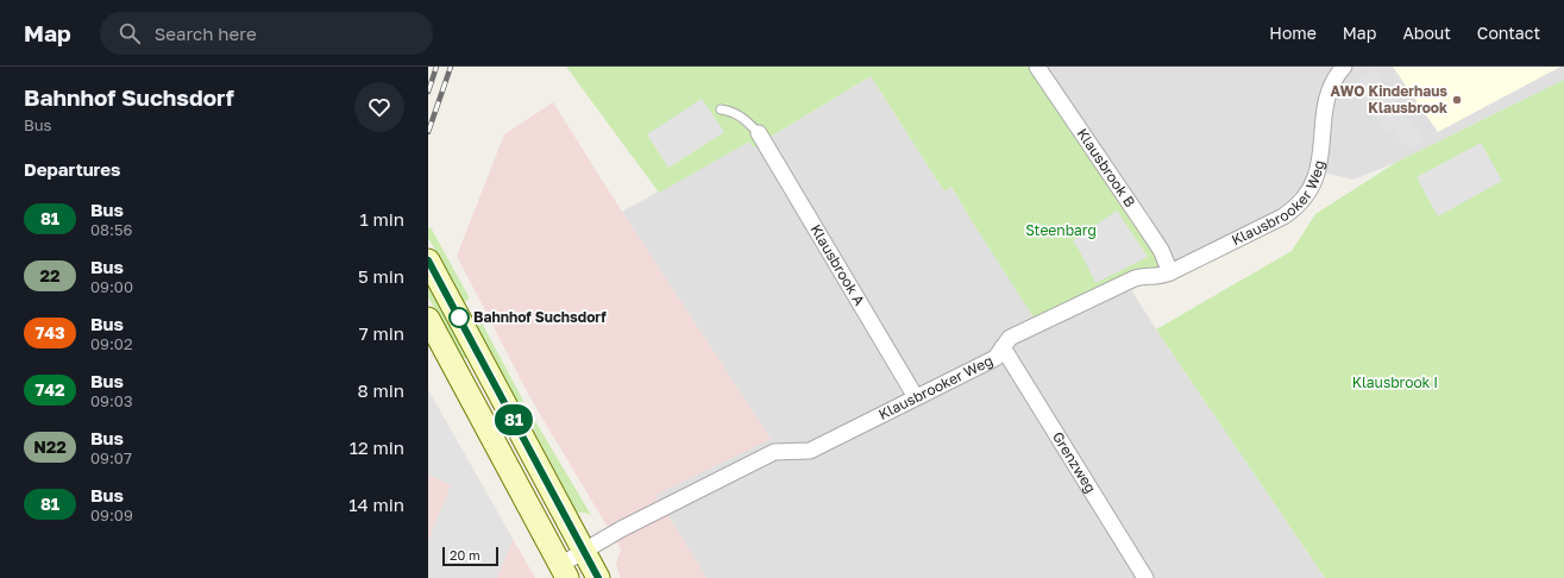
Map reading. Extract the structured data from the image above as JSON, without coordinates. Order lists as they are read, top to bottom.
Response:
{
  "streets": {
    "street": [
      "Klausbrook B",
      "Klausbrooker Weg",
      "Klausbrook A",
      "Grenzweg"
    ]
  },
  "crossings": [
    ["Klausbrook B", "Klausbrooker Weg"],
    ["Klausbrooker Weg", "Klausbrook A"],
    ["Klausbrooker Weg", "Grenzweg"]
  ],
  "parks": ["Steenbarg", "Klausbrook I"],
  "places": ["AWO Kinderhaus Klausbrook", "Bahnhof Suchsdorf"],
  "lines": ["bus line 81"],
  "scale_bar": "20 m",
  "page": {
    "header": "Map",
    "search": "Search here",
    "nav": [
      "Home",
      "Map",
      "About",
      "Contact"
    ],
    "heading": [
      ["Bahnhof Suchsdorf", "Bus"],
      "Departures"
    ],
    "on_map": "81",
    "list": [
      {
        "mark": "81",
        "name": "Bus",
        "note": "08:56",
        "value": "1 min"
      },
      {
        "mark": "22",
        "name": "Bus",
        "note": "09:00",
        "value": "5 min"
      },
      {
        "mark": "743",
        "name": "Bus",
        "note": "09:02",
        "value": "7 min"
      },
      {
        "mark": "742",
        "name": "Bus",
        "note": "09:03",
        "value": "8 min"
      },
      {
        "mark": "N22",
        "name": "Bus",
        "note": "09:07",
        "value": "12 min"
      },
      {
        "mark": "81",
        "name": "Bus",
        "note": "09:09",
        "value": "14 min"
      }
    ],
    "scale": "20 m"
  }
}
